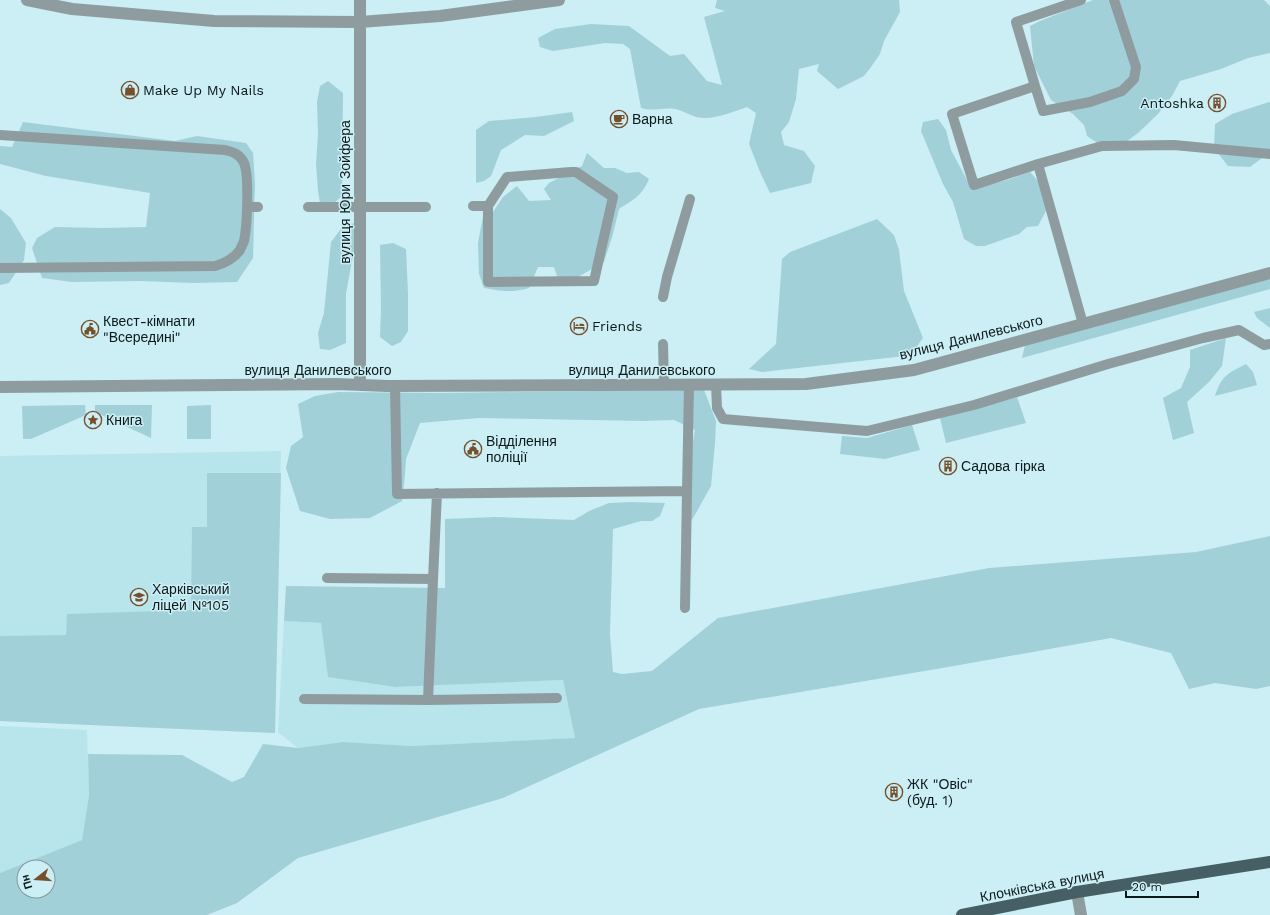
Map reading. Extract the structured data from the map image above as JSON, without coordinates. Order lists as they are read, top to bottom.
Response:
{
  "streets": {
    "main road": ["Клочківська вулиця"],
    "street": ["вулиця Юри Зойфера", "вулиця Данилевського"]
  },
  "crossings": [
    ["вулиця Юри Зойфера", "вулиця Данилевського"]
  ],
  "places": {
    "shop": ["Make Up My Nails"],
    "building": ["Antoshka", "Садова гірка", "ЖК \"Овіс\" (буд. 1)"],
    "cafe": ["Варна"],
    "hotel": ["Friends"],
    "public building": ["Квест-кімнати \"Всередині\"", "Відділення поліції"],
    "place": ["Книга"],
    "school or university": ["Харківський ліцей №105"]
  },
  "scale_bar": "20 m",
  "north": "left"
}
